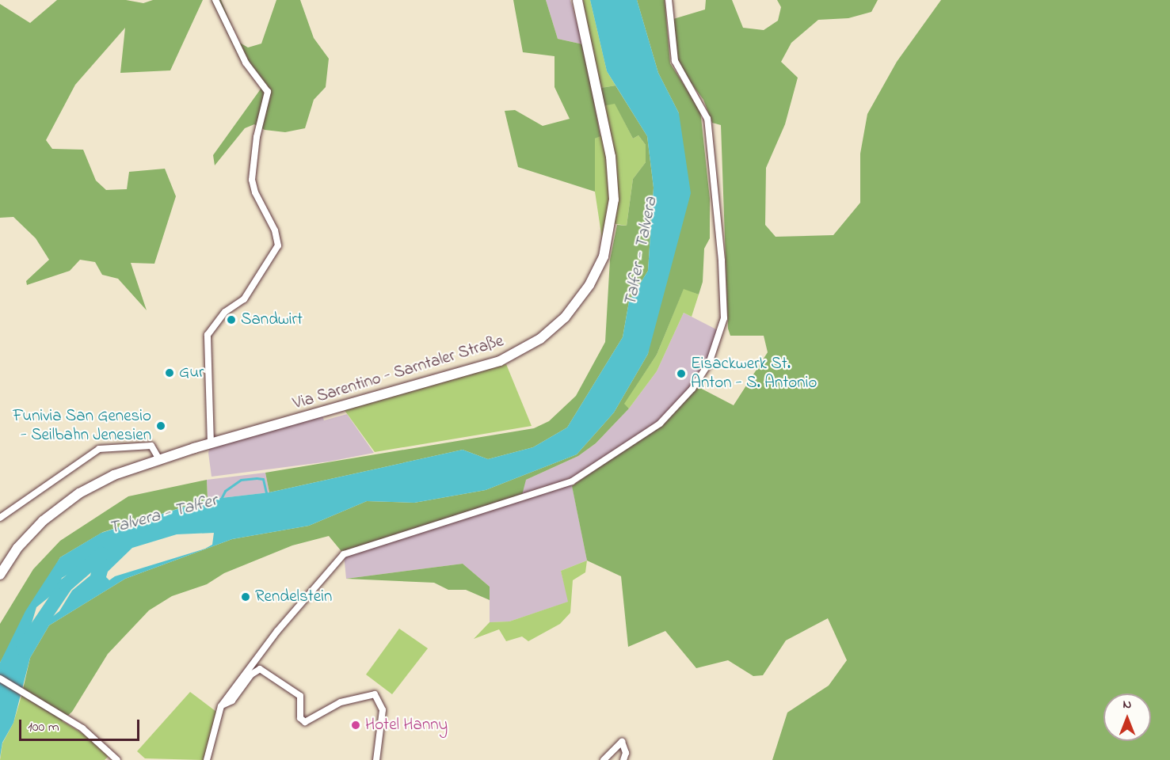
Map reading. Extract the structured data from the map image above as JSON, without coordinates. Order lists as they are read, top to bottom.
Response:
{
  "streets": {
    "main road": ["Via Sarentino - Sarntaler Straße"]
  },
  "water": ["Talfer - Talvera", "Talvera - Talfer"],
  "places": [
    "Sandwirt",
    "Gur",
    "Eisackwerk St. Anton - S. Antonio",
    "Funivia San Genesio - Seilbahn Jenesien",
    "Rendelstein",
    "Hotel Hanny"
  ],
  "scale_bar": "100 m",
  "north": "top"
}
